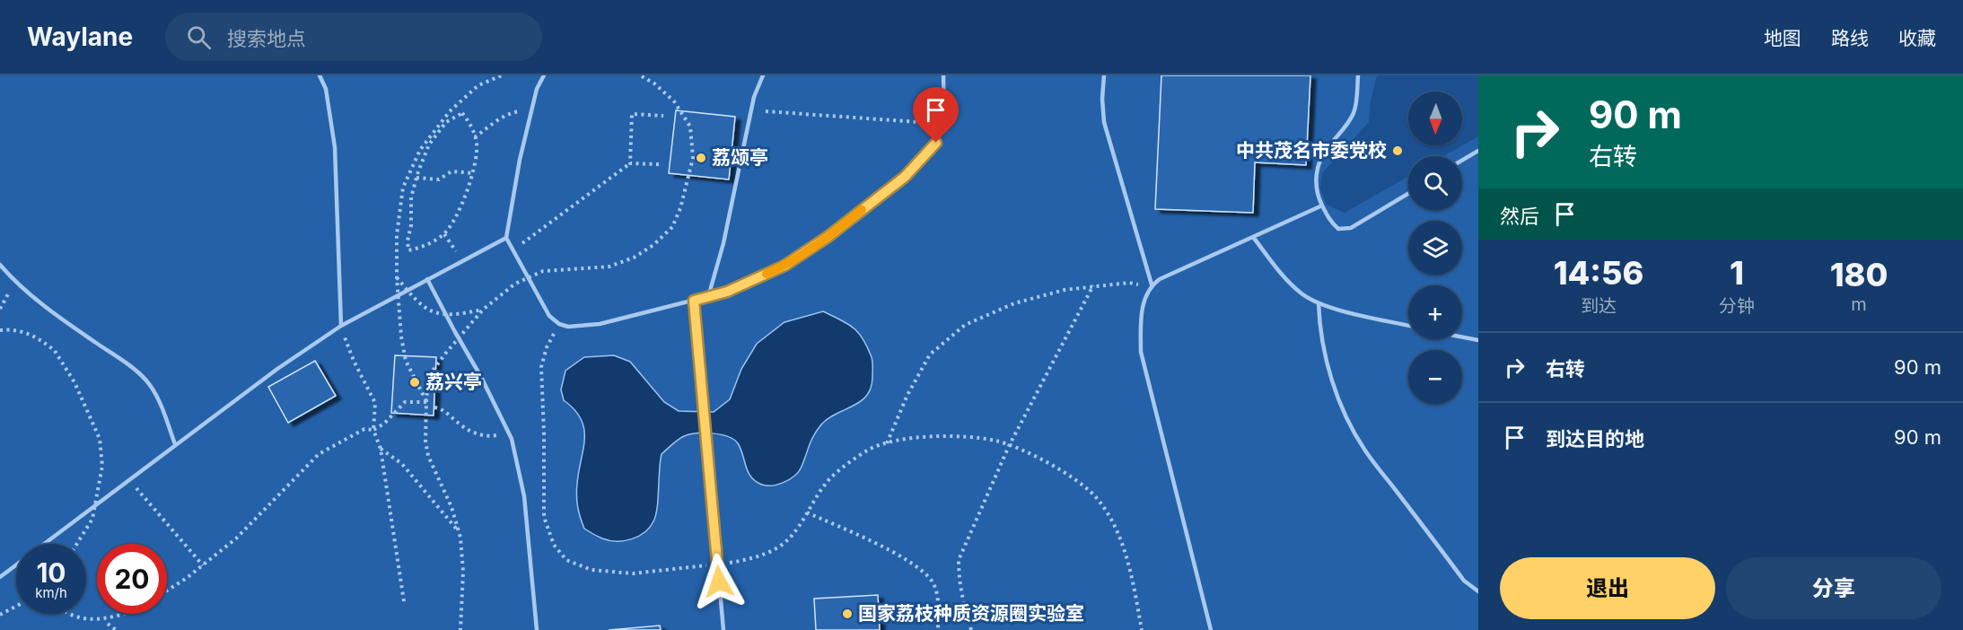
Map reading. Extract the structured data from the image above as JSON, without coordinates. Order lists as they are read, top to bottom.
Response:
{
  "places": [
    "中共茂名市委党校",
    "荔颂亭",
    "荔兴亭",
    "国家荔枝种质资源圈实验室"
  ],
  "north": "bottom",
  "page": {
    "header": "Waylane",
    "search": "搜索地点",
    "nav": ["地图", "路线", "收藏"],
    "turn": ["90 m", "右转"],
    "map_buttons": ["+", "−"],
    "then": "然后",
    "eta": [
      "14:56",
      "到达",
      "1",
      "分钟",
      "180",
      "m"
    ],
    "list": [
      {
        "name": "右转",
        "value": "90 m"
      },
      {
        "name": "到达目的地",
        "value": "90 m"
      }
    ],
    "speed": "10 km/h",
    "limit": "20",
    "buttons": ["退出", "分享"]
  }
}
